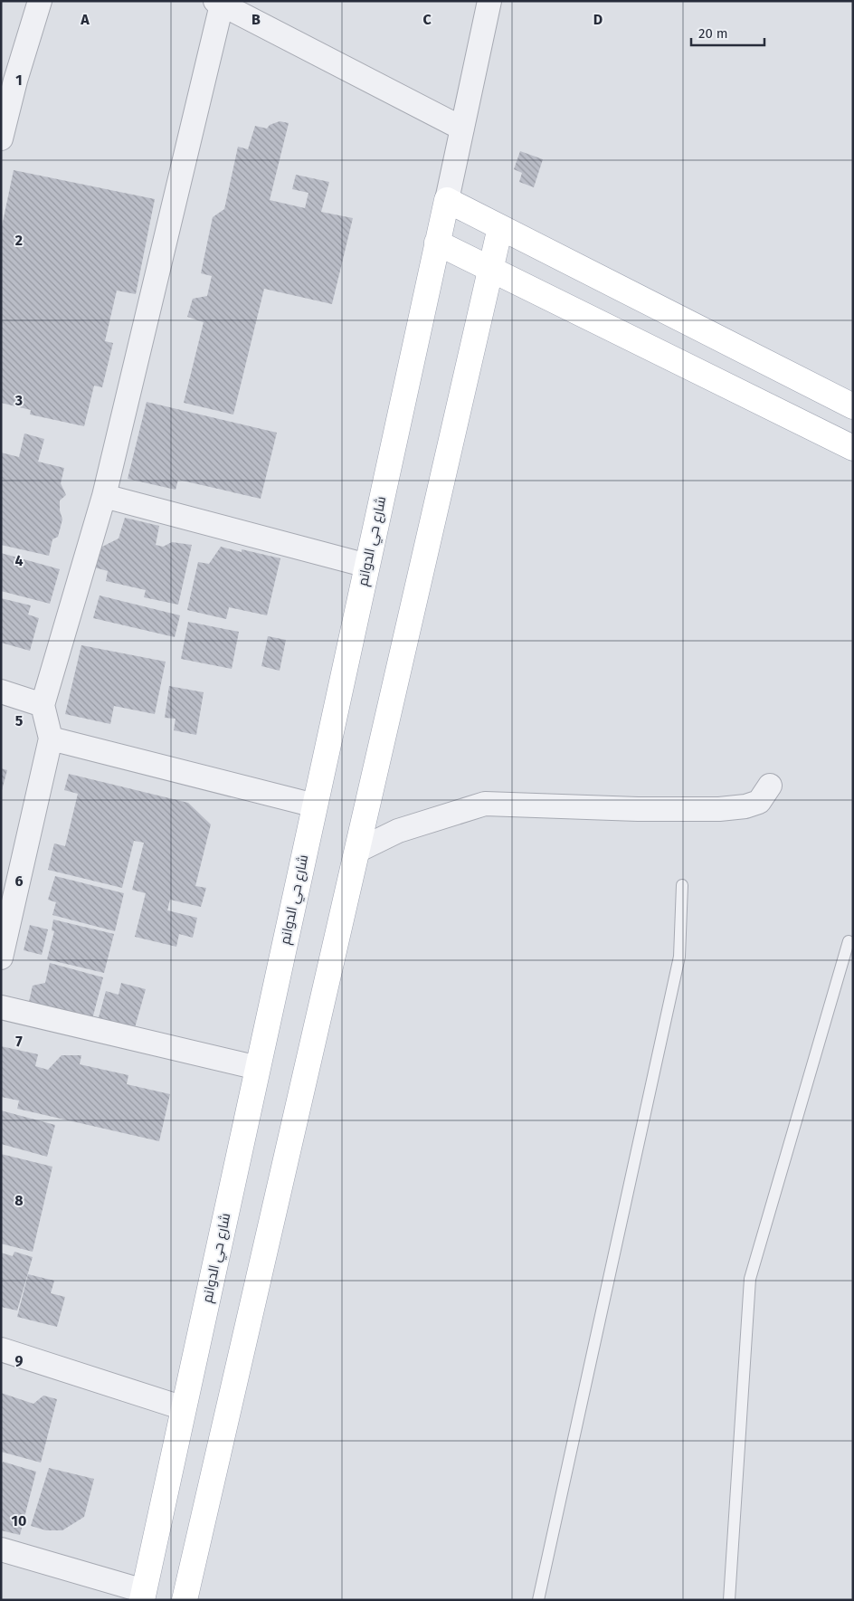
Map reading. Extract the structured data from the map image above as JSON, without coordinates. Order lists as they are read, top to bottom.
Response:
{
  "streets": {
    "main road": ["شارع حي الدوانم"]
  },
  "scale_bar": "20 m",
  "grid": {
    "columns": [
      "A",
      "B",
      "C",
      "D"
    ],
    "rows": [
      "1",
      "2",
      "3",
      "4",
      "5",
      "6",
      "7",
      "8",
      "9",
      "10"
    ]
  }
}
